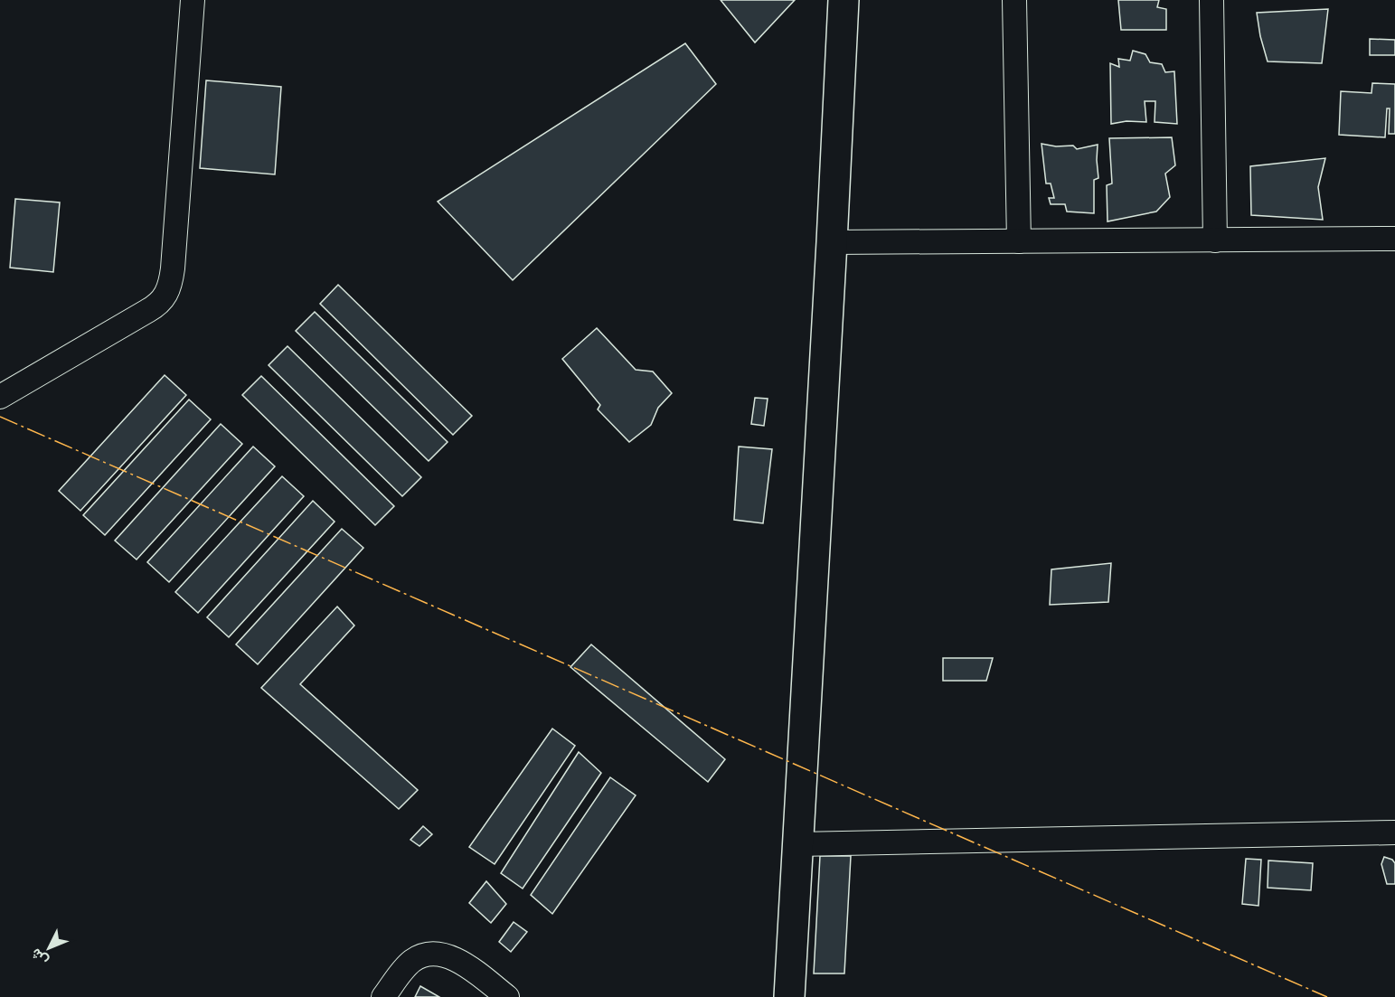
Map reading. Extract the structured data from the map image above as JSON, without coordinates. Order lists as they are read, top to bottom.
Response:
{
  "north": "bottom left"
}
